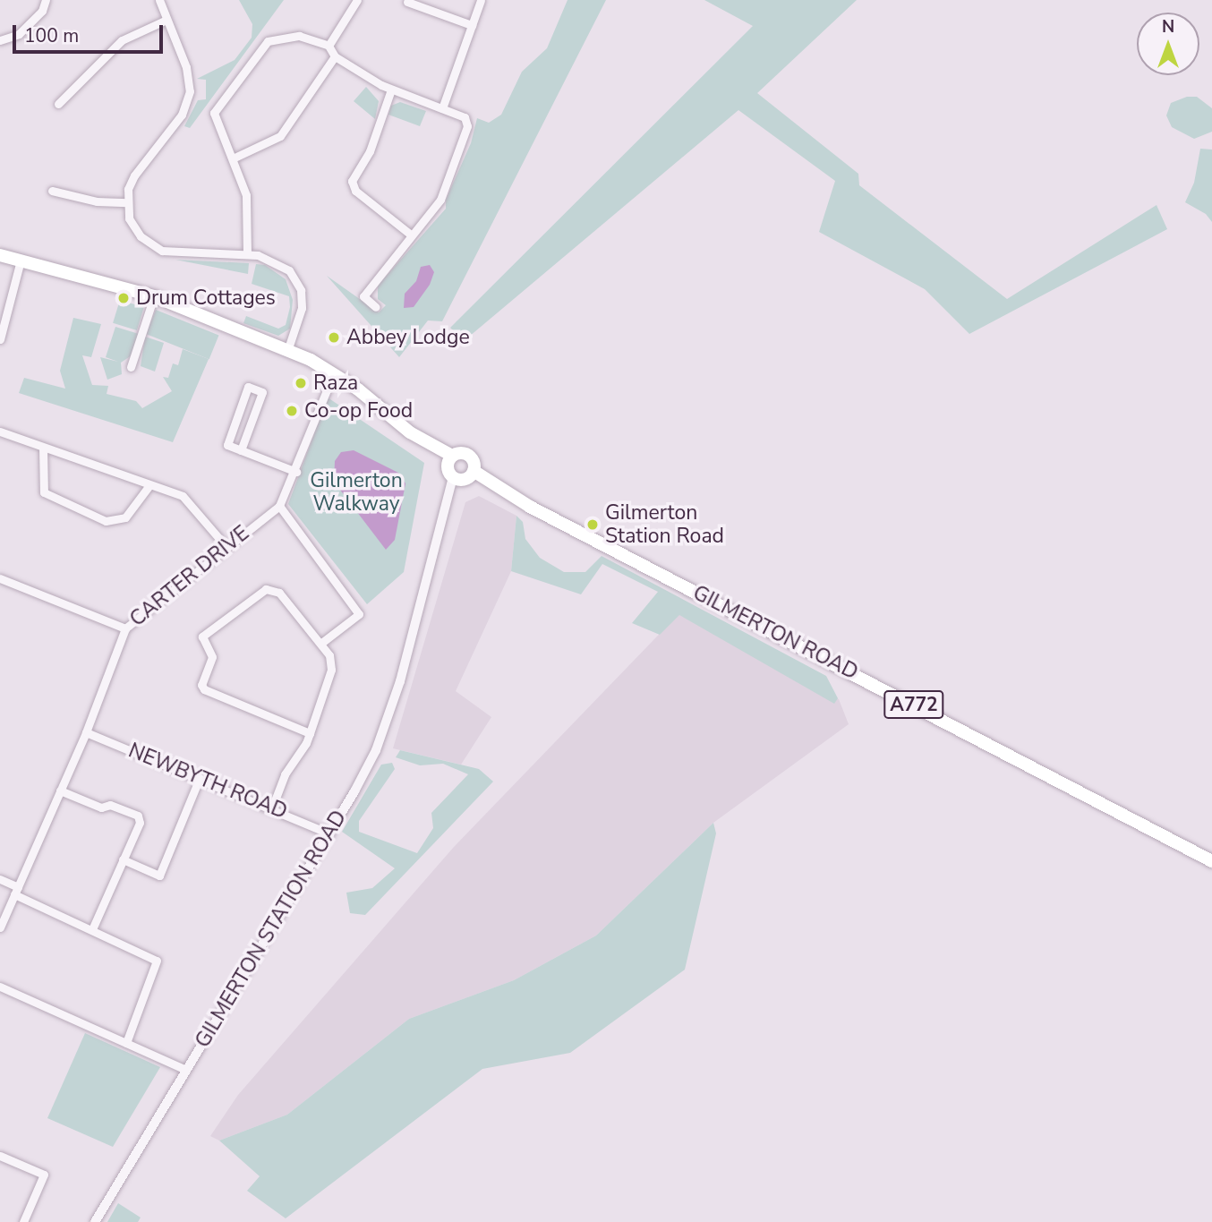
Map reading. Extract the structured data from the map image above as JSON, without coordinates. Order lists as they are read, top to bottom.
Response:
{
  "streets": {
    "main road": ["GILMERTON ROAD", "A772"],
    "street": ["CARTER DRIVE", "NEWBYTH ROAD", "GILMERTON STATION ROAD"]
  },
  "crossings": [
    ["CARTER DRIVE", "A772"],
    ["CARTER DRIVE", "NEWBYTH ROAD"],
    ["GILMERTON ROAD", "A772"],
    ["GILMERTON ROAD", "GILMERTON STATION ROAD"],
    ["A772", "GILMERTON STATION ROAD"],
    ["NEWBYTH ROAD", "GILMERTON STATION ROAD"]
  ],
  "parks": ["Gilmerton Walkway"],
  "places": [
    "Drum Cottages",
    "Abbey Lodge",
    "Raza",
    "Co-op Food",
    "Gilmerton Station Road"
  ],
  "scale_bar": "100 m",
  "north": "top"
}
